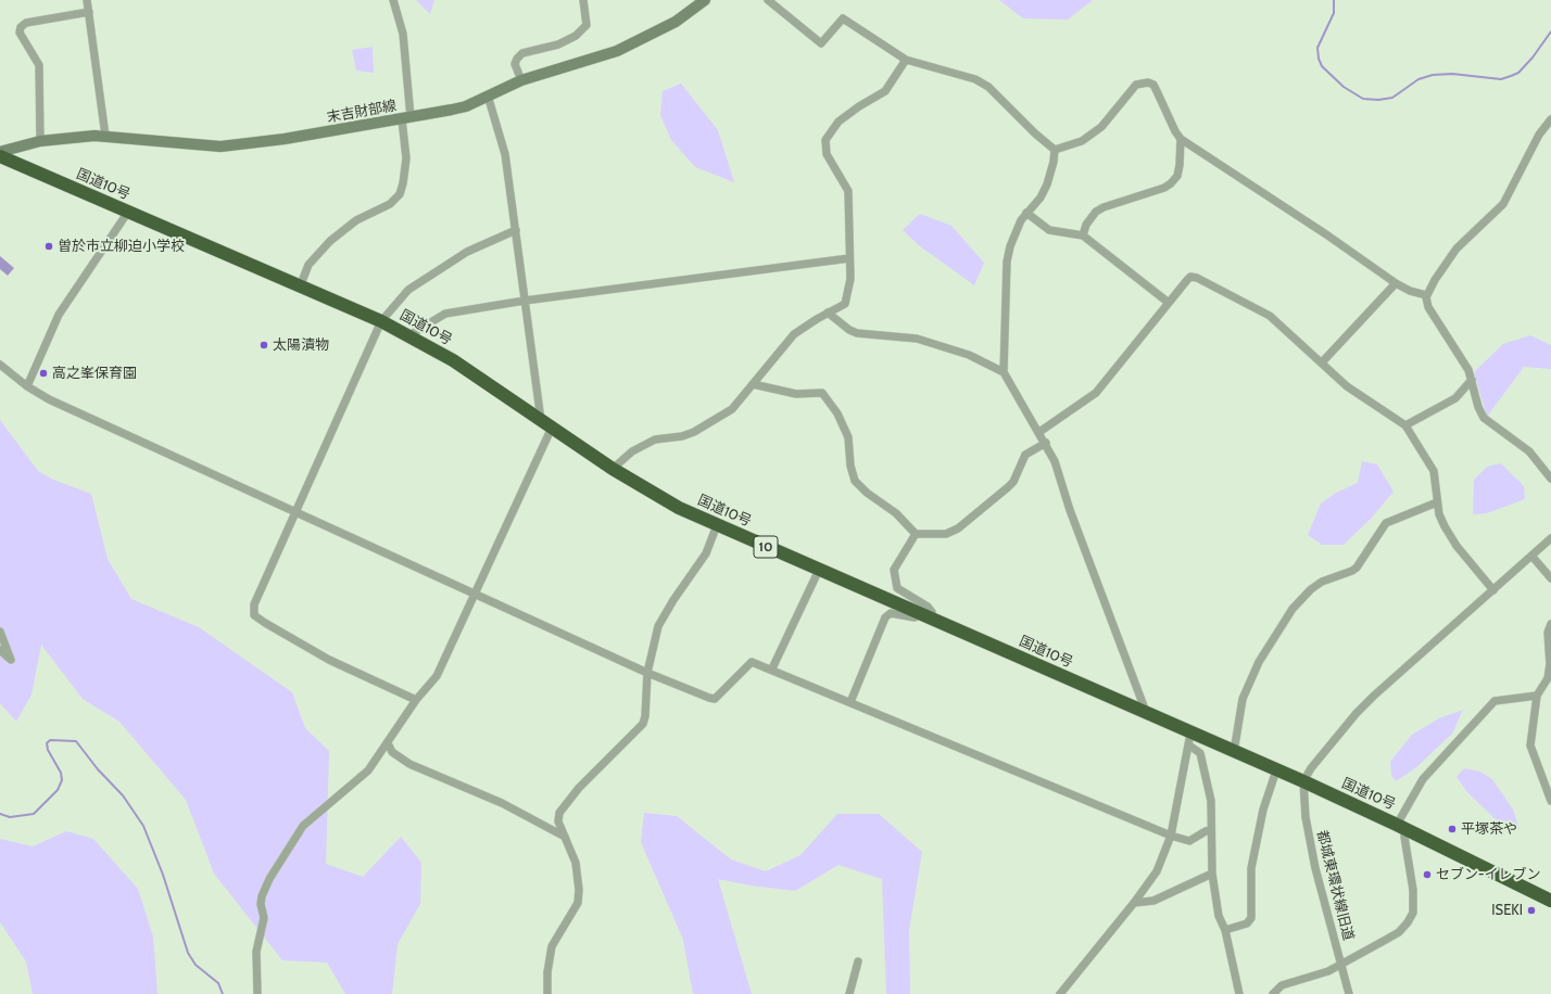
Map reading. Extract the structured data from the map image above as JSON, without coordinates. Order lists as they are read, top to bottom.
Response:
{
  "streets": {
    "highway": ["国道10号", "10"],
    "main road": ["末吉財部線"],
    "street": ["都城東環状線旧道"]
  },
  "crossings": [
    ["国道10号", "都城東環状線旧道"]
  ],
  "places": [
    "曽於市立柳迫小学校",
    "太陽漬物",
    "高之峯保育園",
    "平塚茶や",
    "セブン-イレブン",
    "ISEKI"
  ]
}
